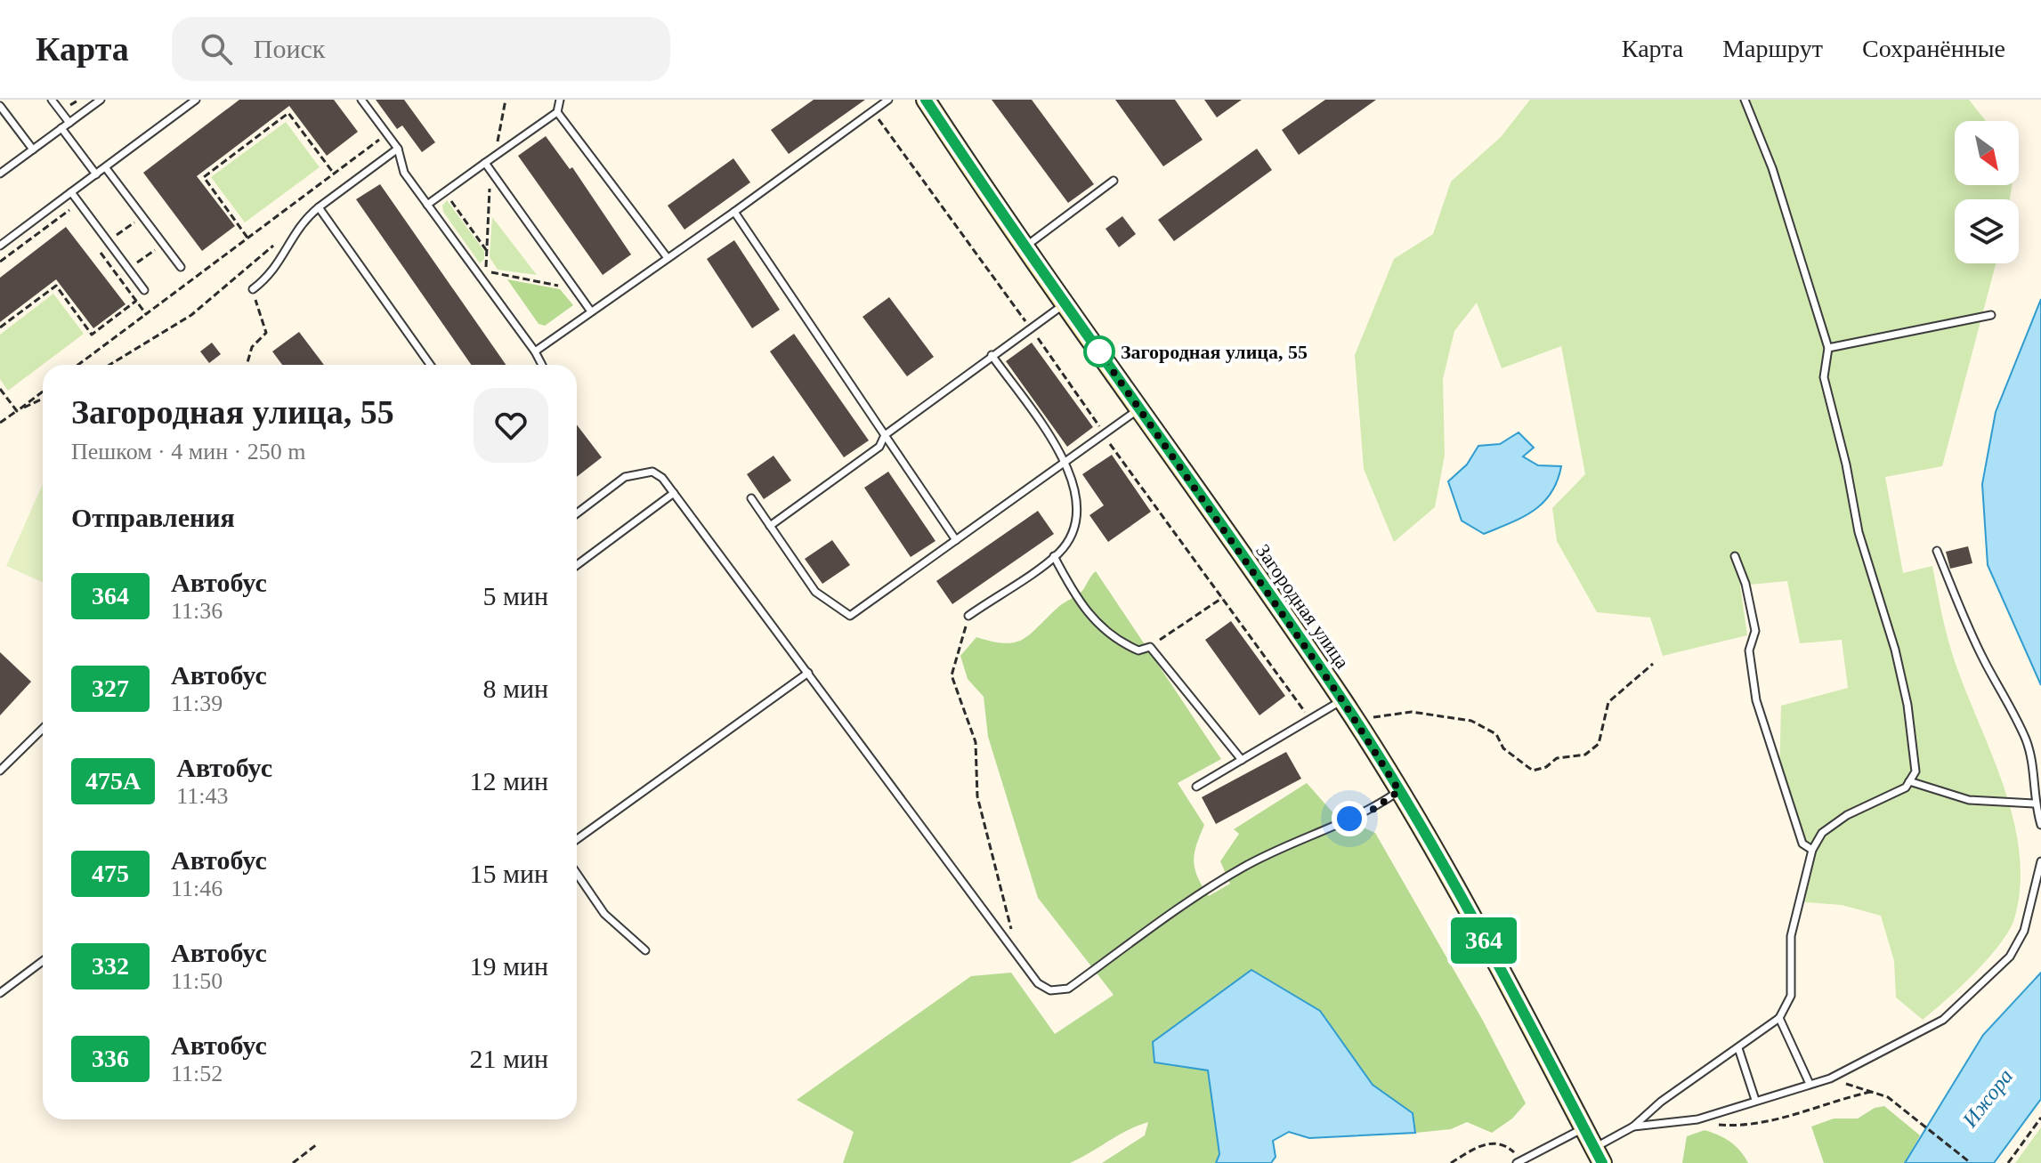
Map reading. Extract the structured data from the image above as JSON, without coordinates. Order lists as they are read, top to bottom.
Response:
{
  "streets": {
    "main road": ["Загородная улица"]
  },
  "water": ["Ижора"],
  "places": ["Загородная улица, 55"],
  "lines": ["bus line 364"],
  "north": "bottom right",
  "page": {
    "header": "Карта",
    "search": "Поиск",
    "nav": ["Карта", "Маршрут", "Сохранённые"],
    "on_map": "364",
    "heading": [
      ["Загородная улица, 55", "Пешком · 4 мин · 250 m"],
      "Отправления"
    ],
    "list": [
      {
        "mark": "364",
        "name": "Автобус",
        "note": "11:36",
        "value": "5 мин"
      },
      {
        "mark": "327",
        "name": "Автобус",
        "note": "11:39",
        "value": "8 мин"
      },
      {
        "mark": "475А",
        "name": "Автобус",
        "note": "11:43",
        "value": "12 мин"
      },
      {
        "mark": "475",
        "name": "Автобус",
        "note": "11:46",
        "value": "15 мин"
      },
      {
        "mark": "332",
        "name": "Автобус",
        "note": "11:50",
        "value": "19 мин"
      },
      {
        "mark": "336",
        "name": "Автобус",
        "note": "11:52",
        "value": "21 мин"
      }
    ]
  }
}
